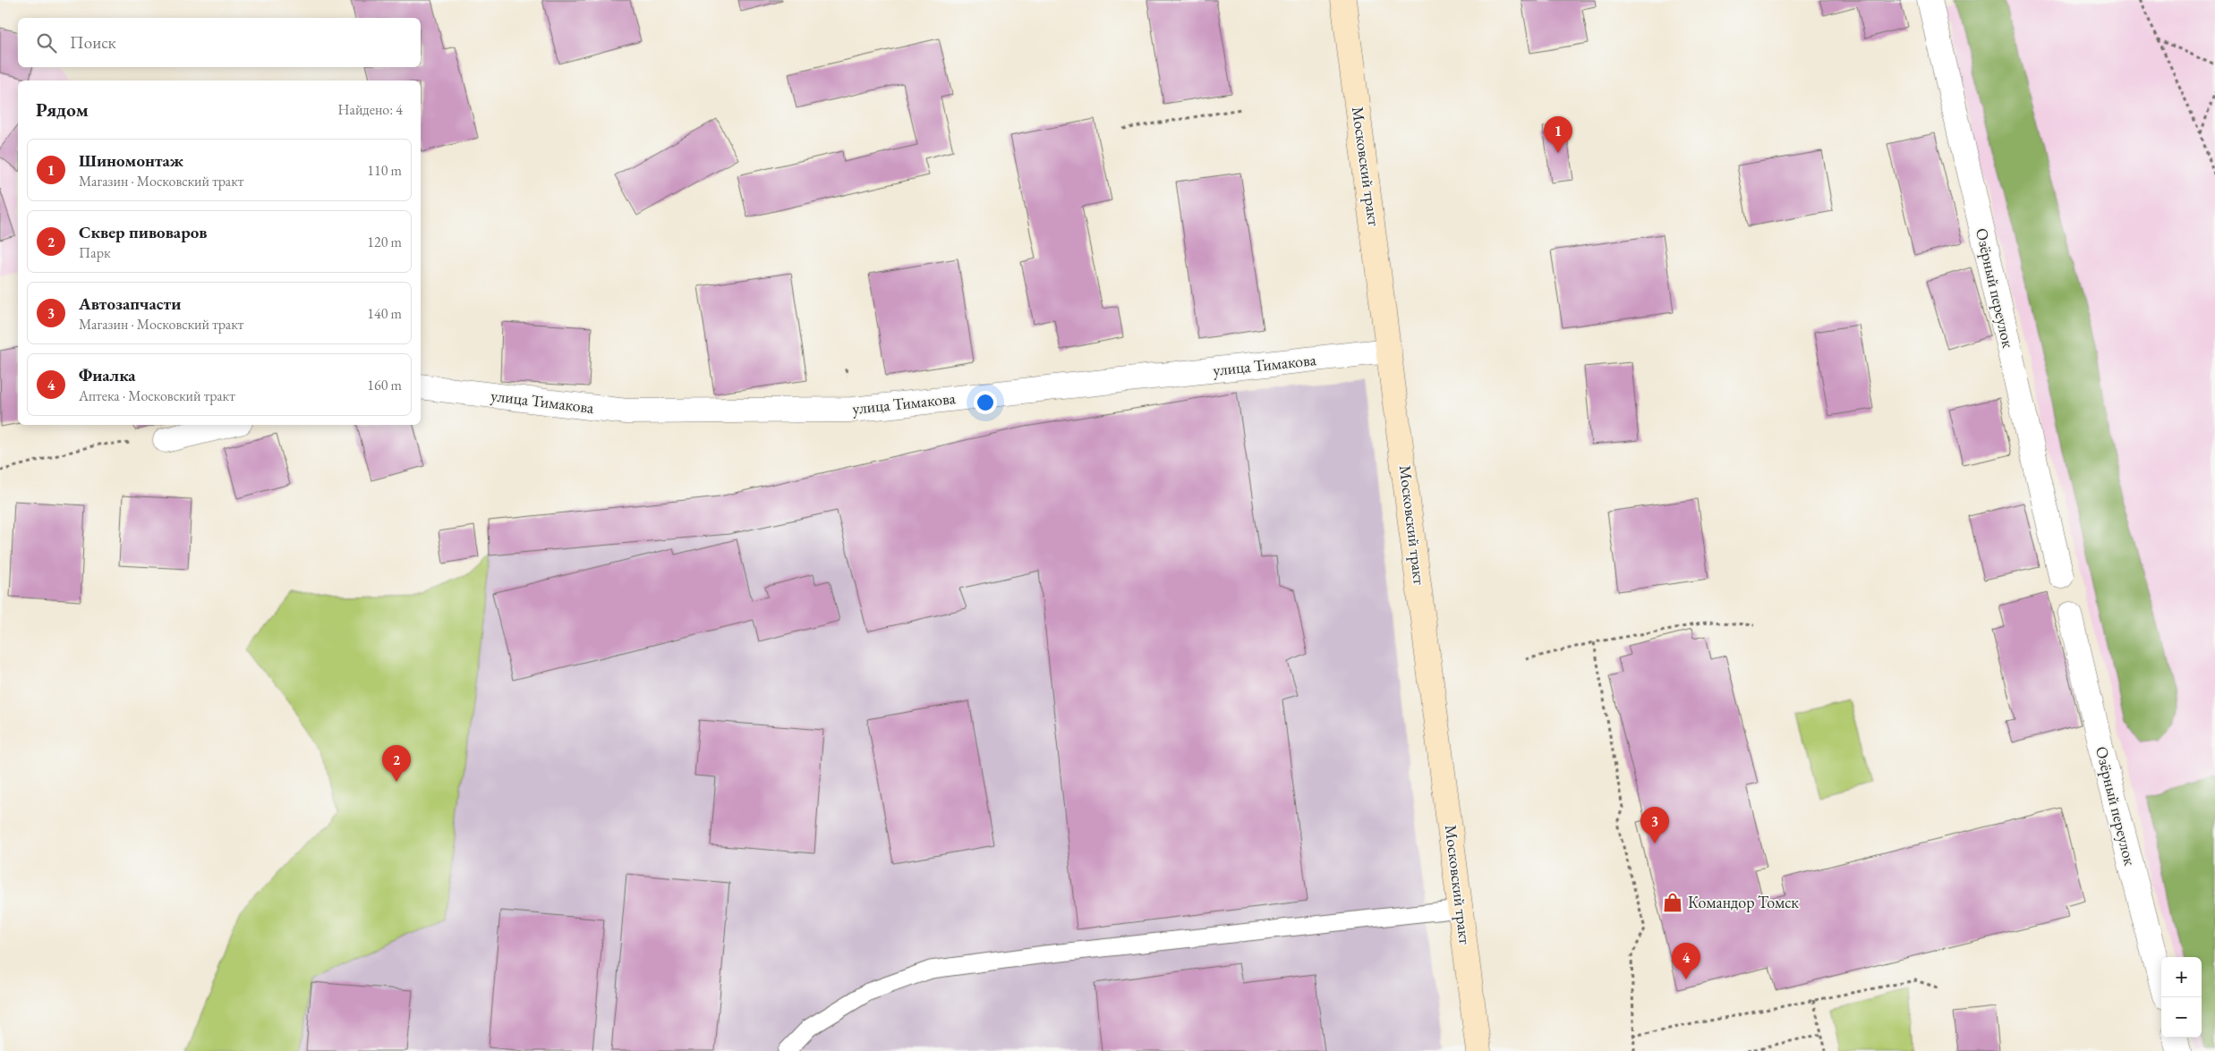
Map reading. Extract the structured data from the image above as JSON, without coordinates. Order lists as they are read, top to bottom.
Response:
{
  "streets": {
    "main road": ["Московский тракт"],
    "street": ["Озёрный переулок", "улица Тимакова"]
  },
  "crossings": [
    ["Московский тракт", "улица Тимакова"]
  ],
  "places": {
    "shop": ["Командор Томск"]
  },
  "page": {
    "search": "Поиск",
    "heading": ["Рядом", "Найдено: 4"],
    "pins": [
      "1",
      "2",
      "3",
      "4"
    ],
    "list": [
      {
        "mark": "1",
        "name": "Шиномонтаж",
        "note": "Магазин · Московский тракт",
        "value": "110 m"
      },
      {
        "mark": "2",
        "name": "Сквер пивоваров",
        "note": "Парк",
        "value": "120 m"
      },
      {
        "mark": "3",
        "name": "Автозапчасти",
        "note": "Магазин · Московский тракт",
        "value": "140 m"
      },
      {
        "mark": "4",
        "name": "Фиалка",
        "note": "Аптека · Московский тракт",
        "value": "160 m"
      }
    ],
    "map_buttons": ["+", "−"]
  }
}
